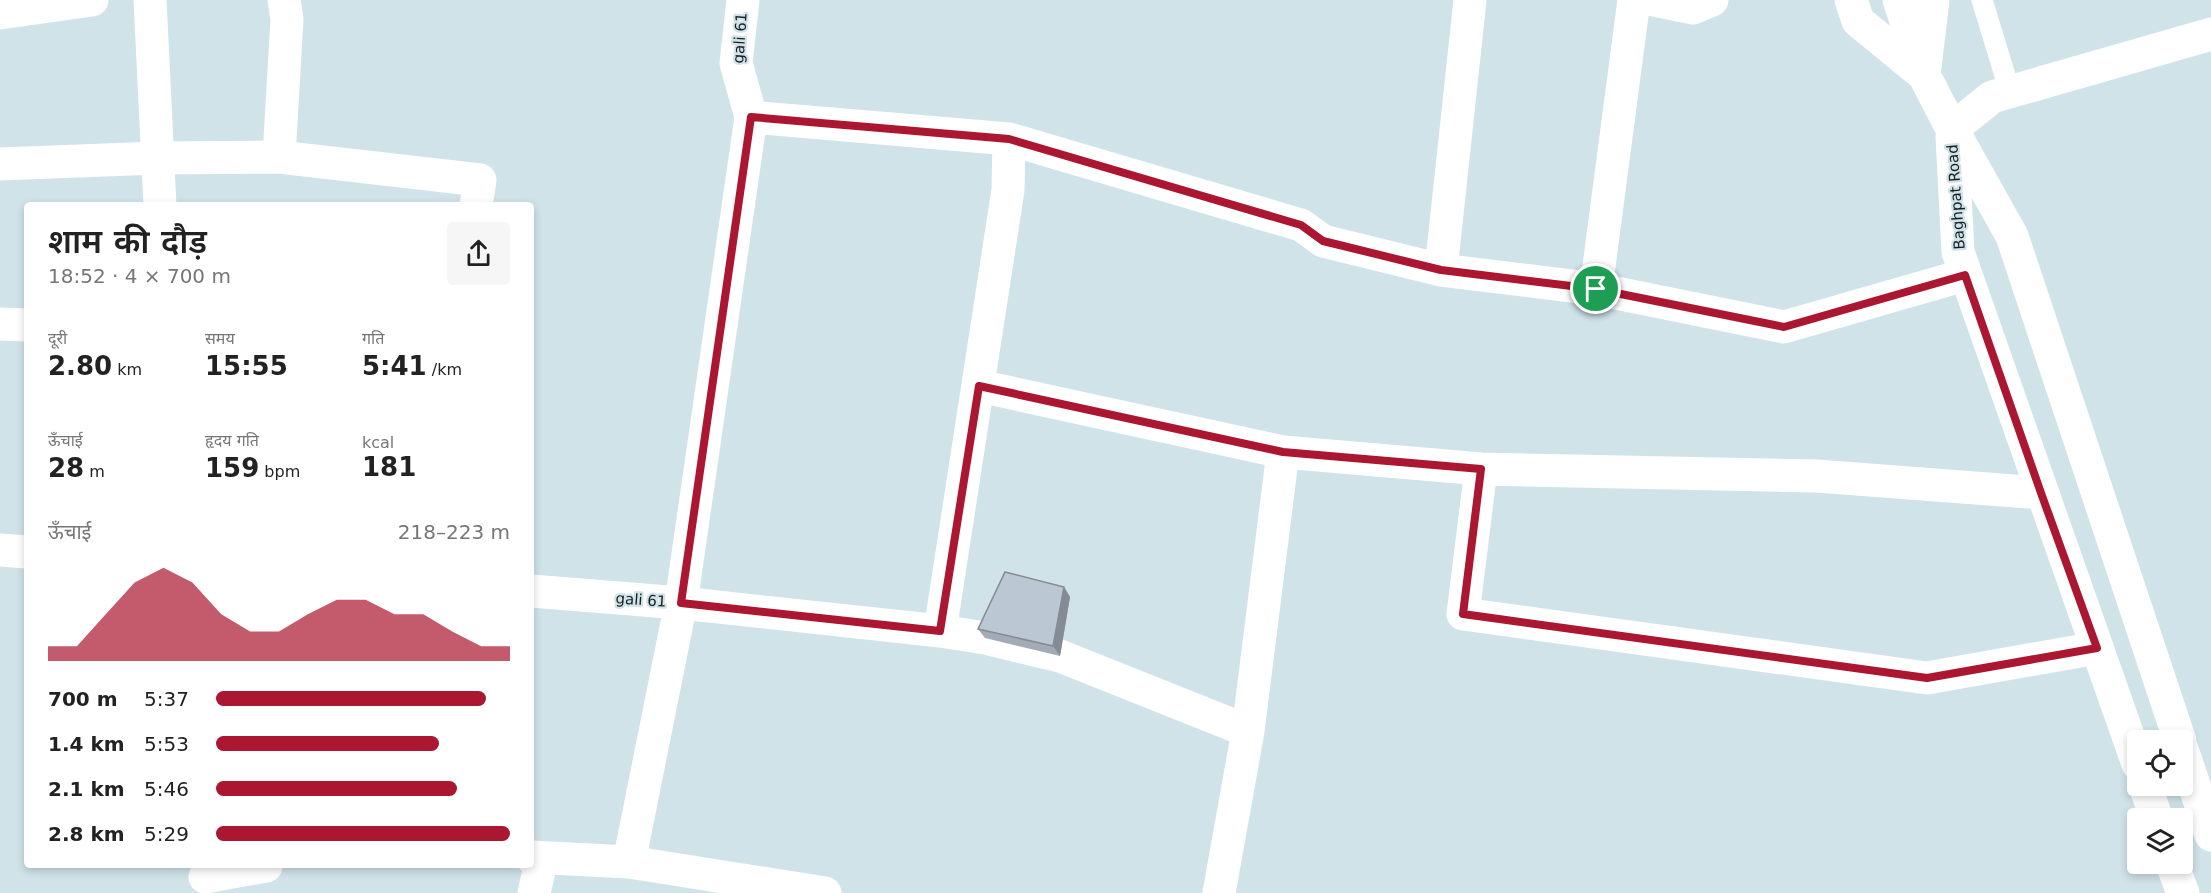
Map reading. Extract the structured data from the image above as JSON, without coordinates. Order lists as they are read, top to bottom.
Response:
{
  "streets": {
    "street": ["gali 61", "Baghpat Road"]
  },
  "page": {
    "heading": ["शाम की दौड़", "18:52 · 4 × 700 m"],
    "stats": [
      ["दूरी", "2.80 km"],
      ["समय", "15:55"],
      ["गति", "5:41 /km"],
      ["ऊँचाई", "28 m"],
      ["हृदय गति", "159 bpm"],
      ["kcal", "181"]
    ],
    "chart": ["ऊँचाई", "218–223 m"],
    "list": [
      {
        "name": "700 m",
        "note": "5:37"
      },
      {
        "name": "1.4 km",
        "note": "5:53"
      },
      {
        "name": "2.1 km",
        "note": "5:46"
      },
      {
        "name": "2.8 km",
        "note": "5:29"
      }
    ]
  }
}
